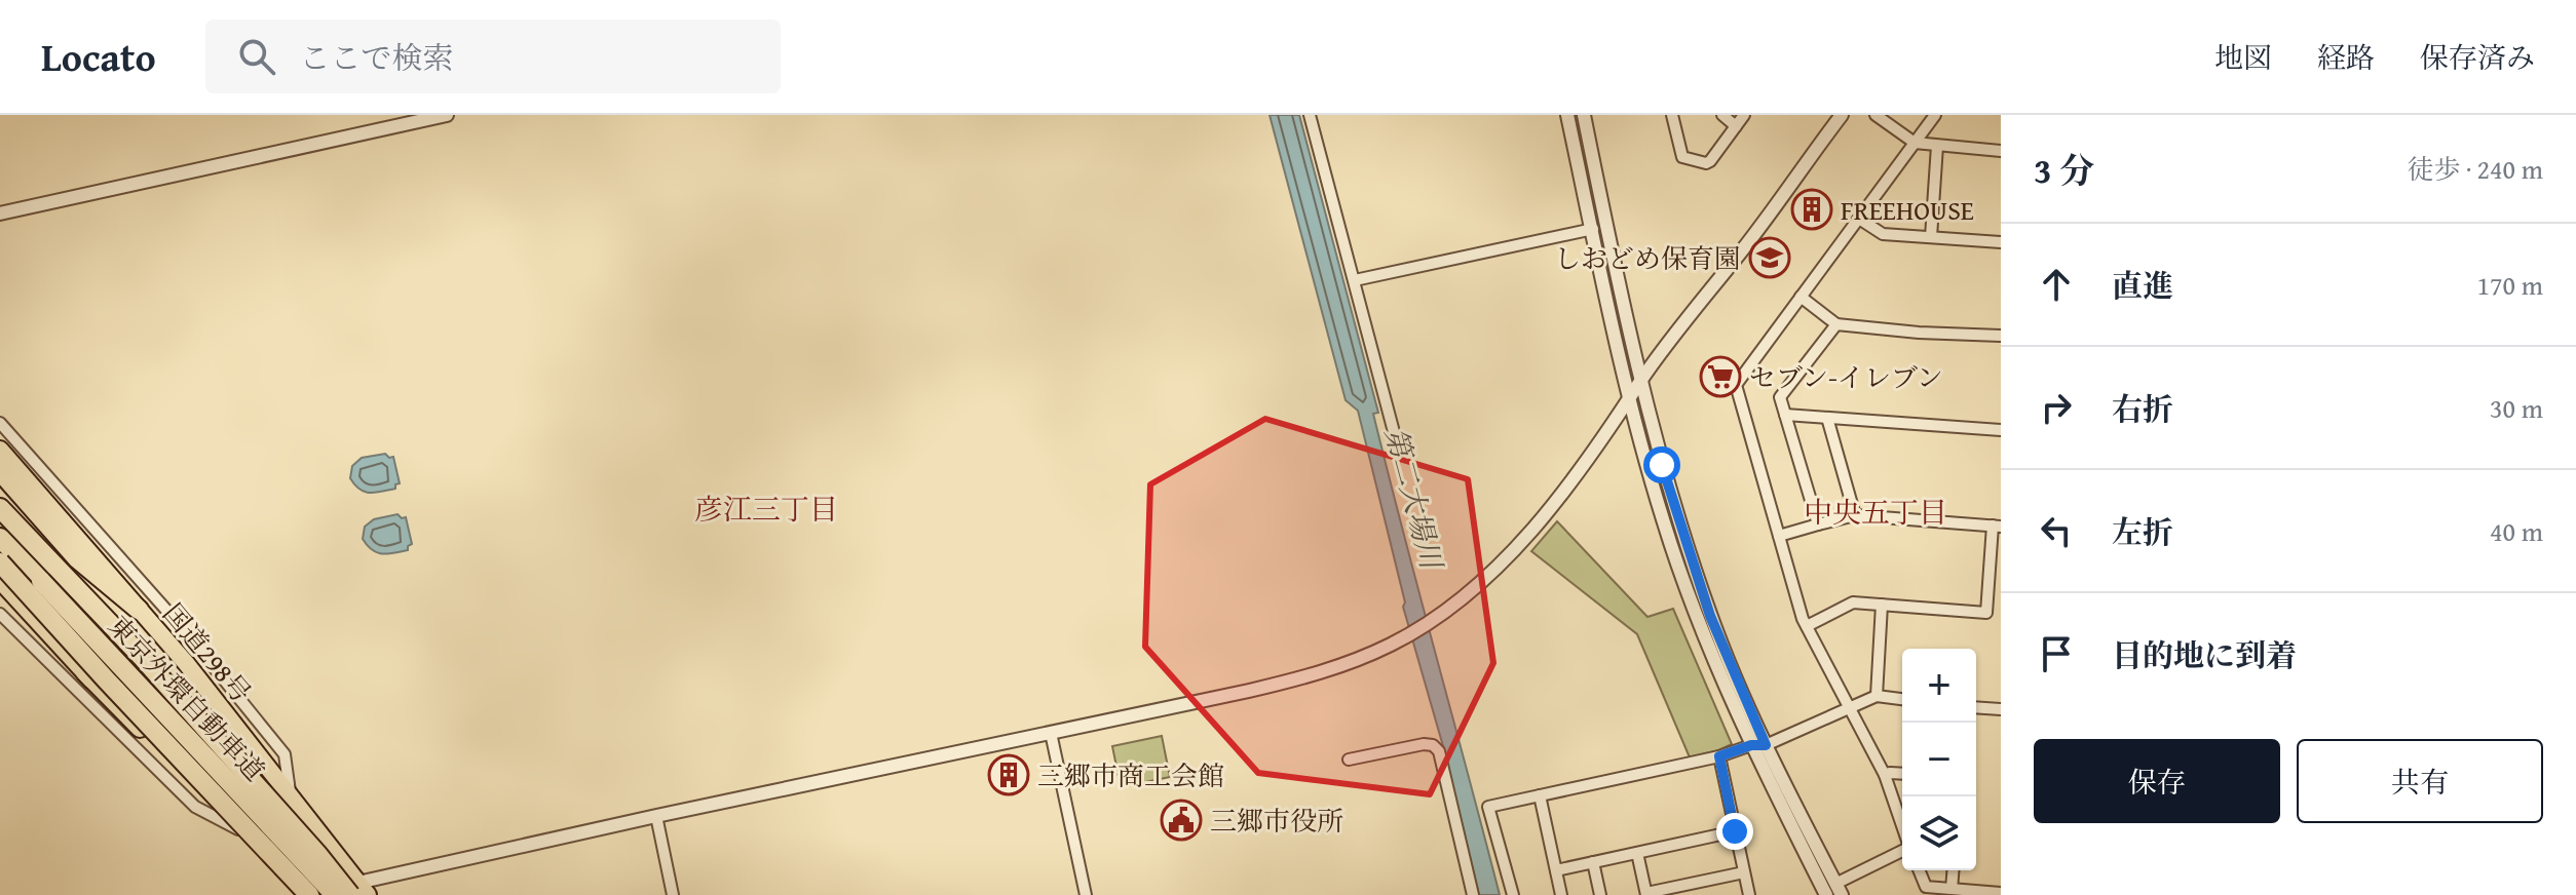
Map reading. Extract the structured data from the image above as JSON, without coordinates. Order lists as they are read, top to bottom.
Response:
{
  "streets": {
    "highway": ["国道298号", "東京外環自動車道"]
  },
  "districts": ["彦江三丁目", "中央五丁目"],
  "water": ["第二大場川"],
  "places": {
    "building": ["FREEHOUSE", "三郷市商工会館"],
    "school or university": ["しおどめ保育園"],
    "supermarket": ["セブン-イレブン"],
    "public building": ["三郷市役所"]
  },
  "page": {
    "header": "Locato",
    "search": "ここで検索",
    "nav": ["地図", "経路", "保存済み"],
    "heading": ["3 分", "徒歩 · 240 m"],
    "list": [
      ["直進", "170 m"],
      ["右折", "30 m"],
      ["左折", "40 m"],
      "目的地に到着"
    ],
    "map_buttons": ["+", "−"],
    "buttons": ["保存", "共有"]
  }
}
